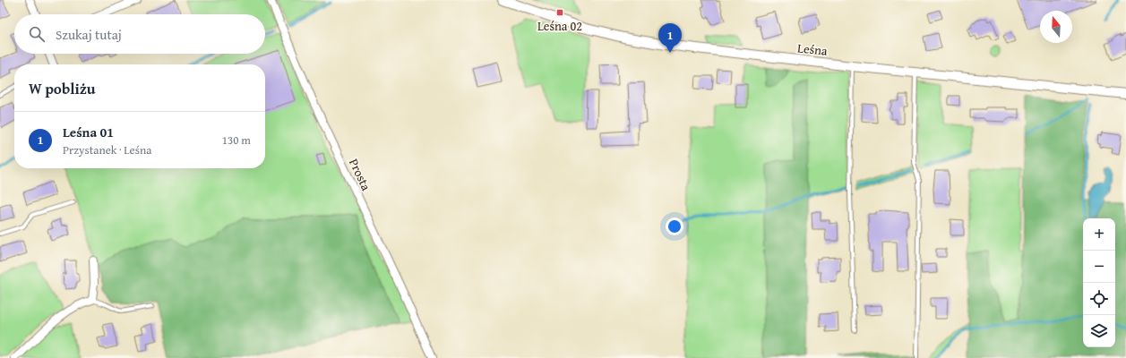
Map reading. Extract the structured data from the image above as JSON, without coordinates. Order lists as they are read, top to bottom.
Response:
{
  "streets": {
    "street": ["Leśna", "Prosta"]
  },
  "places": {
    "transit": ["Leśna 02"]
  },
  "north": "top",
  "page": {
    "search": "Szukaj tutaj",
    "pins": "1",
    "heading": "W pobliżu",
    "list": [
      {
        "mark": "1",
        "name": "Leśna 01",
        "note": "Przystanek · Leśna",
        "value": "130 m"
      }
    ],
    "map_buttons": ["+", "−"]
  }
}
